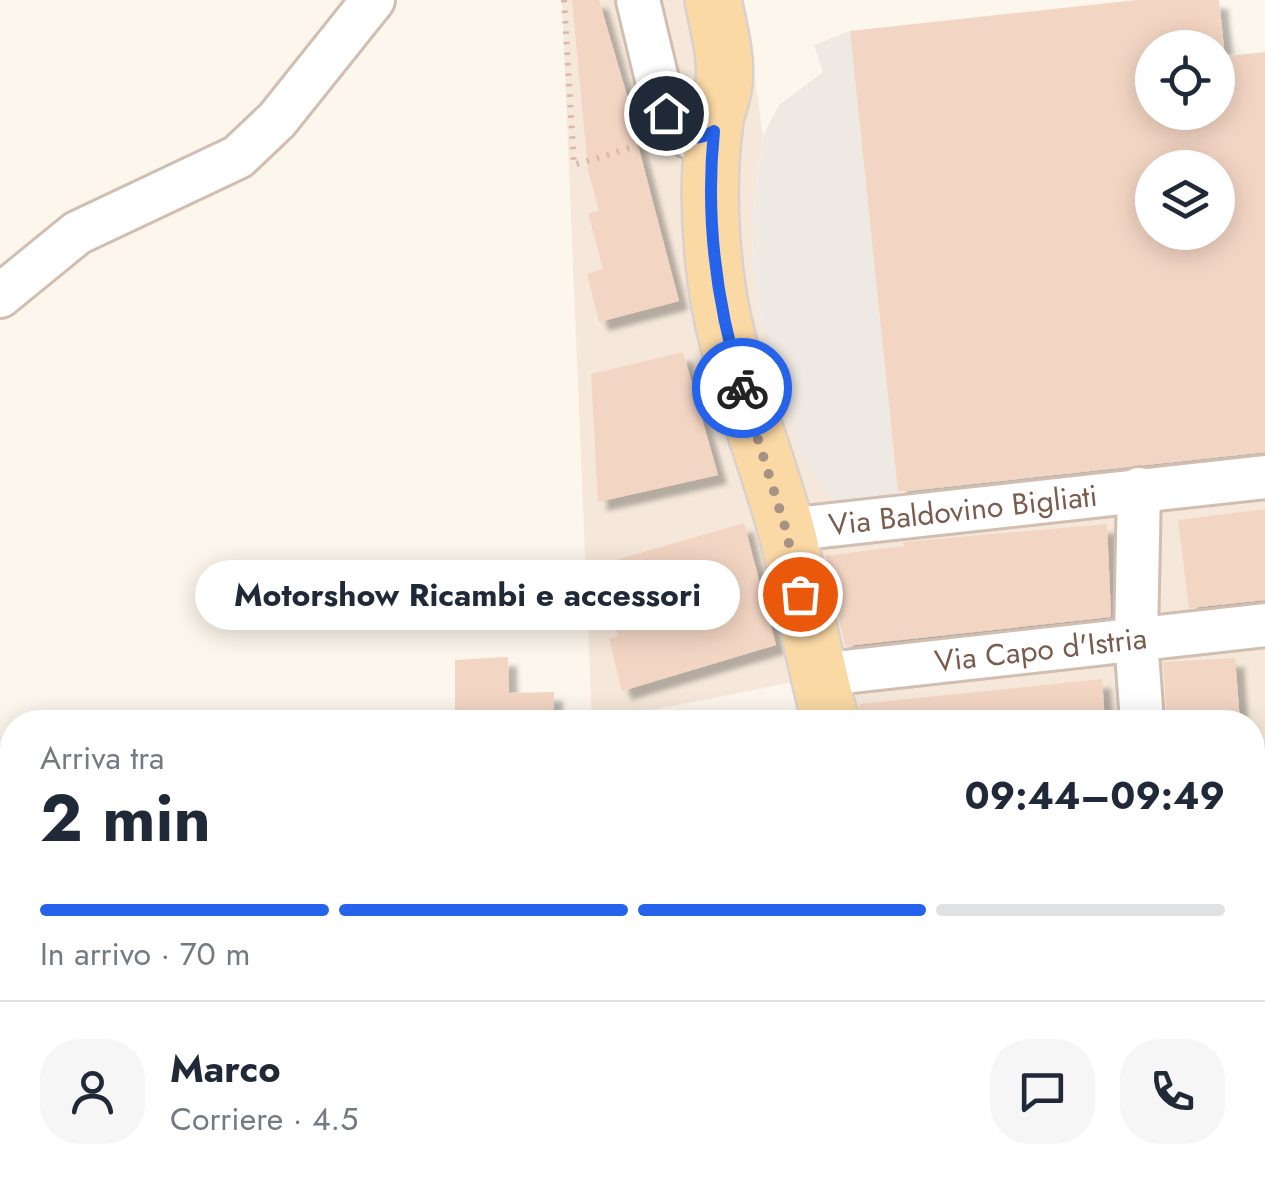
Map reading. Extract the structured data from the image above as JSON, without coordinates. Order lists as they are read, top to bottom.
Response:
{
  "streets": {
    "street": ["Via Baldovino Bigliati", "Via Capo d'Istria"]
  },
  "crossings": [
    ["Via Baldovino Bigliati", "Via Capo d'Istria"]
  ],
  "places": ["Motorshow Ricambi e accessori"],
  "page": {
    "bubble": "Motorshow Ricambi e accessori",
    "heading": ["2 min", "Arriva tra", "09:44–09:49"],
    "panel": ["Marco", "Corriere · 4.5"],
    "bar": "In arrivo · 70 m"
  }
}
